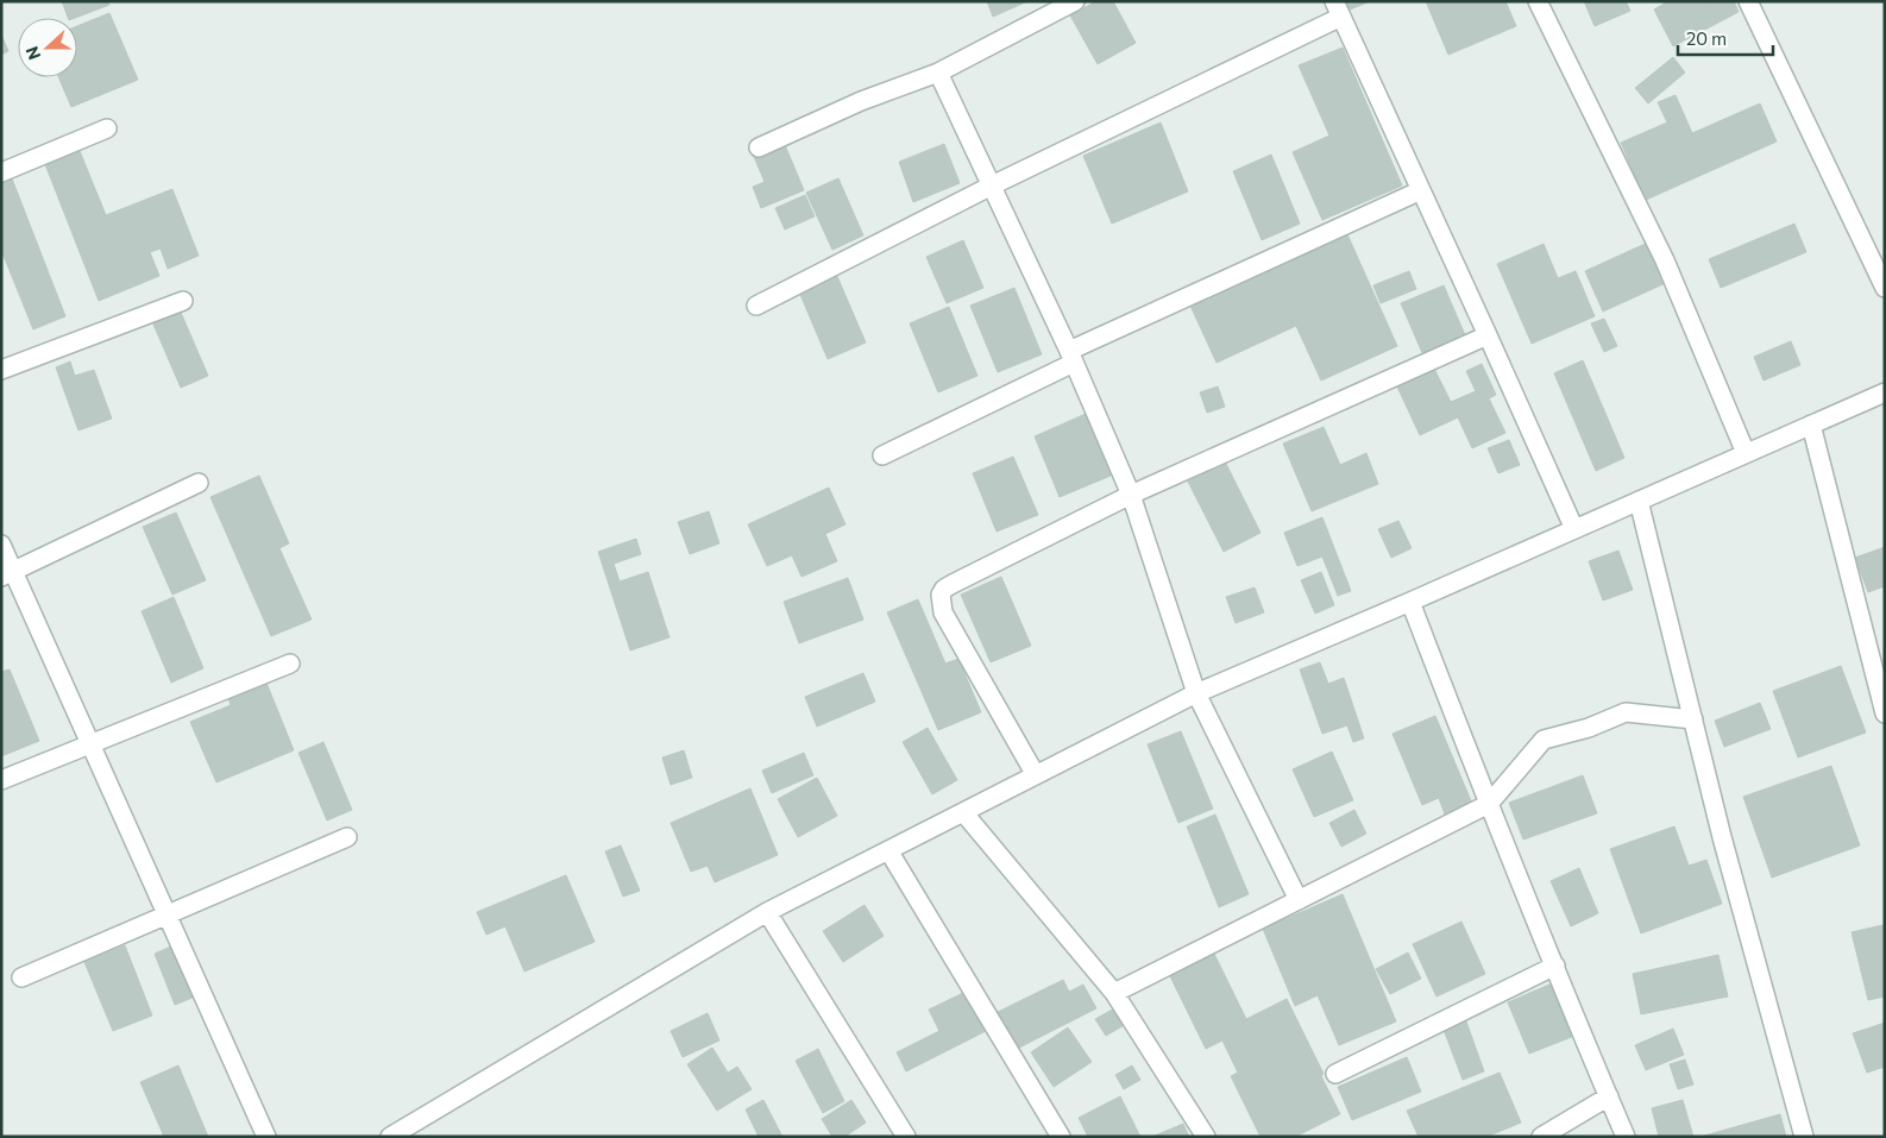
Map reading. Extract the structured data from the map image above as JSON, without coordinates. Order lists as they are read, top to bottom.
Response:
{
  "scale_bar": "20 m",
  "north": "left"
}
